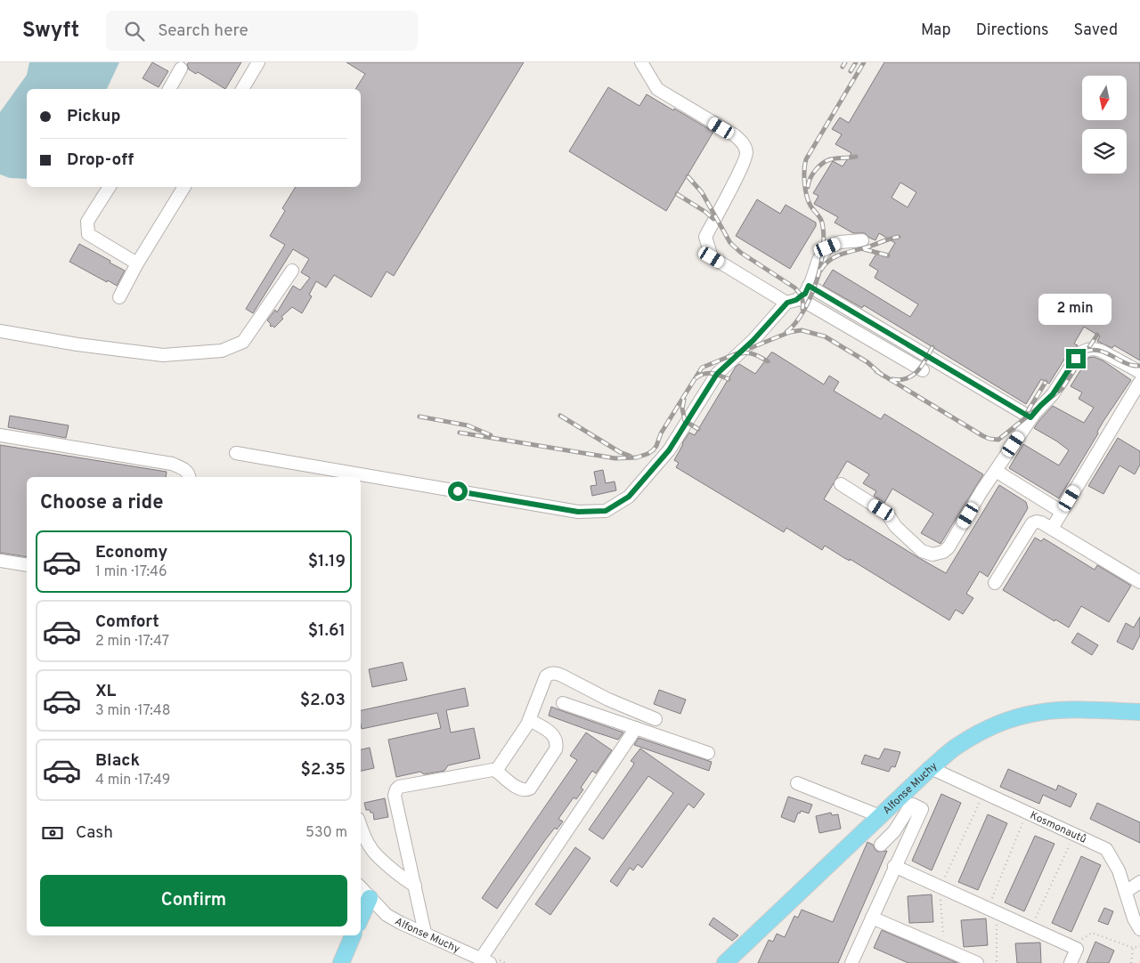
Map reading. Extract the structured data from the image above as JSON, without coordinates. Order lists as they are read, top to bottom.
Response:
{
  "streets": {
    "main road": ["Alfonse Muchy"],
    "street": ["Kosmonautů"]
  },
  "crossings": [
    ["Alfonse Muchy", "Kosmonautů"]
  ],
  "north": "bottom",
  "page": {
    "header": "Swyft",
    "search": "Search here",
    "nav": ["Map", "Directions", "Saved"],
    "banner": ["Pickup", "Drop-off"],
    "bubble": "2 min",
    "heading": "Choose a ride",
    "list": [
      {
        "name": "Economy",
        "note": "1 min · 17:46",
        "value": "$1.19"
      },
      {
        "name": "Comfort",
        "note": "2 min · 17:47",
        "value": "$1.61"
      },
      {
        "name": "XL",
        "note": "3 min · 17:48",
        "value": "$2.03"
      },
      {
        "name": "Black",
        "note": "4 min · 17:49",
        "value": "$2.35"
      }
    ],
    "pay": ["Cash", "530 m"],
    "buttons": "Confirm"
  }
}
